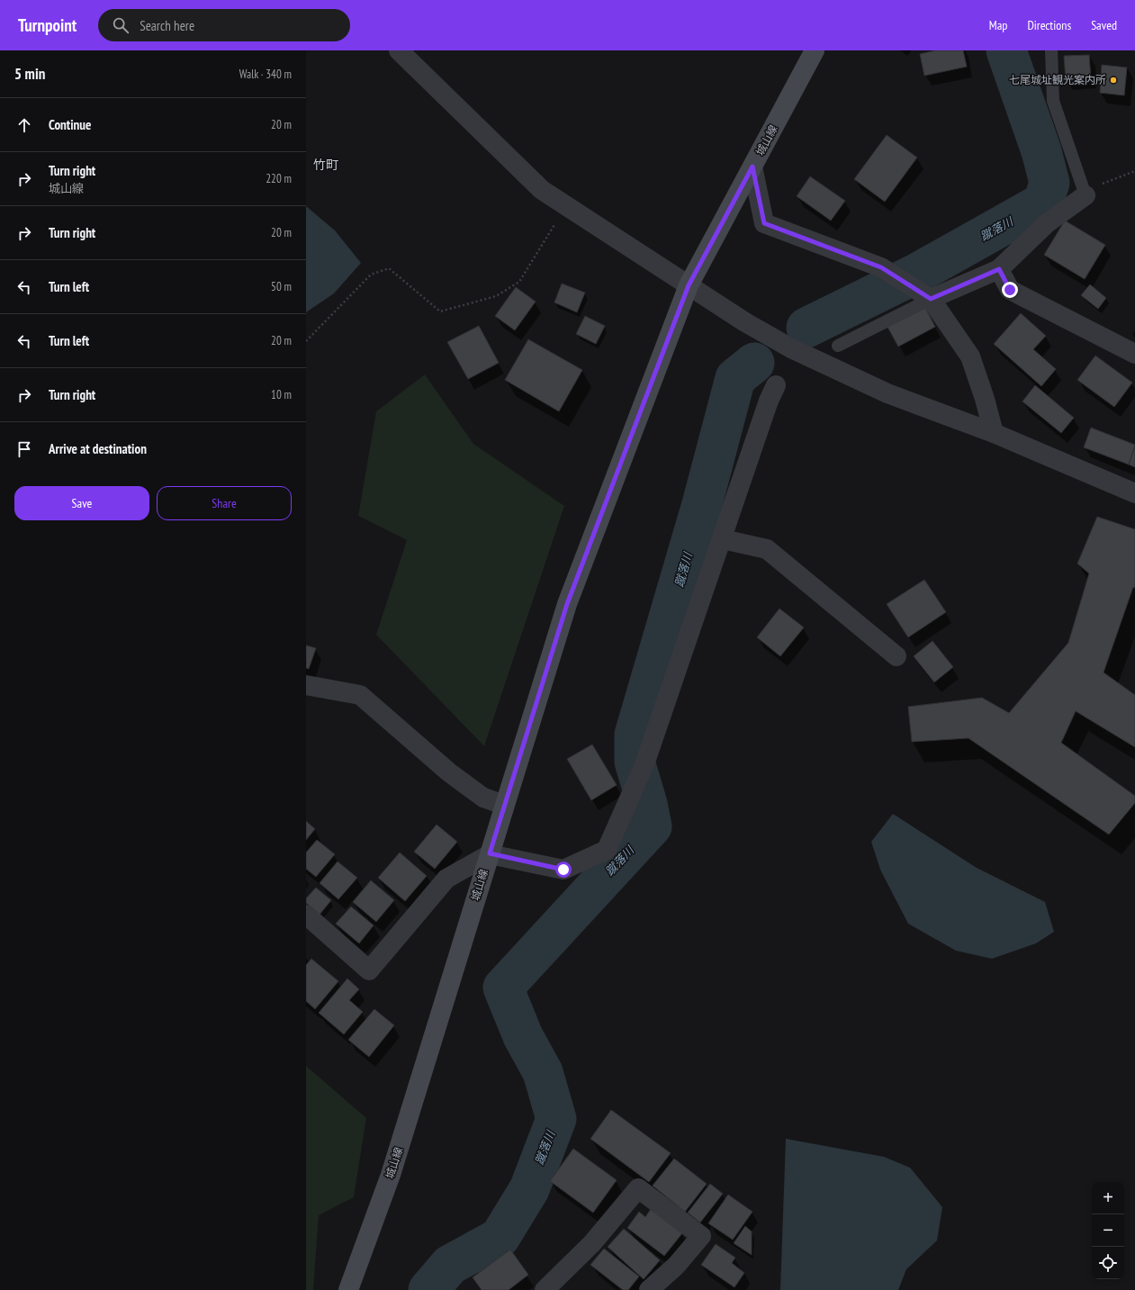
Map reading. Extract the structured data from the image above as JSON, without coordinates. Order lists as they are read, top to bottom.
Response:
{
  "streets": {
    "main road": ["城山線"]
  },
  "districts": ["竹町"],
  "water": ["蹴落川"],
  "places": ["七尾城址観光案内所"],
  "page": {
    "header": "Turnpoint",
    "search": "Search here",
    "nav": ["Map", "Directions", "Saved"],
    "heading": ["5 min", "Walk · 340 m"],
    "list": [
      ["Continue", "20 m"],
      ["Turn right", "城山線", "220 m"],
      ["Turn right", "20 m"],
      ["Turn left", "50 m"],
      ["Turn left", "20 m"],
      ["Turn right", "10 m"],
      "Arrive at destination"
    ],
    "buttons": ["Save", "Share"],
    "map_buttons": ["+", "−"]
  }
}
